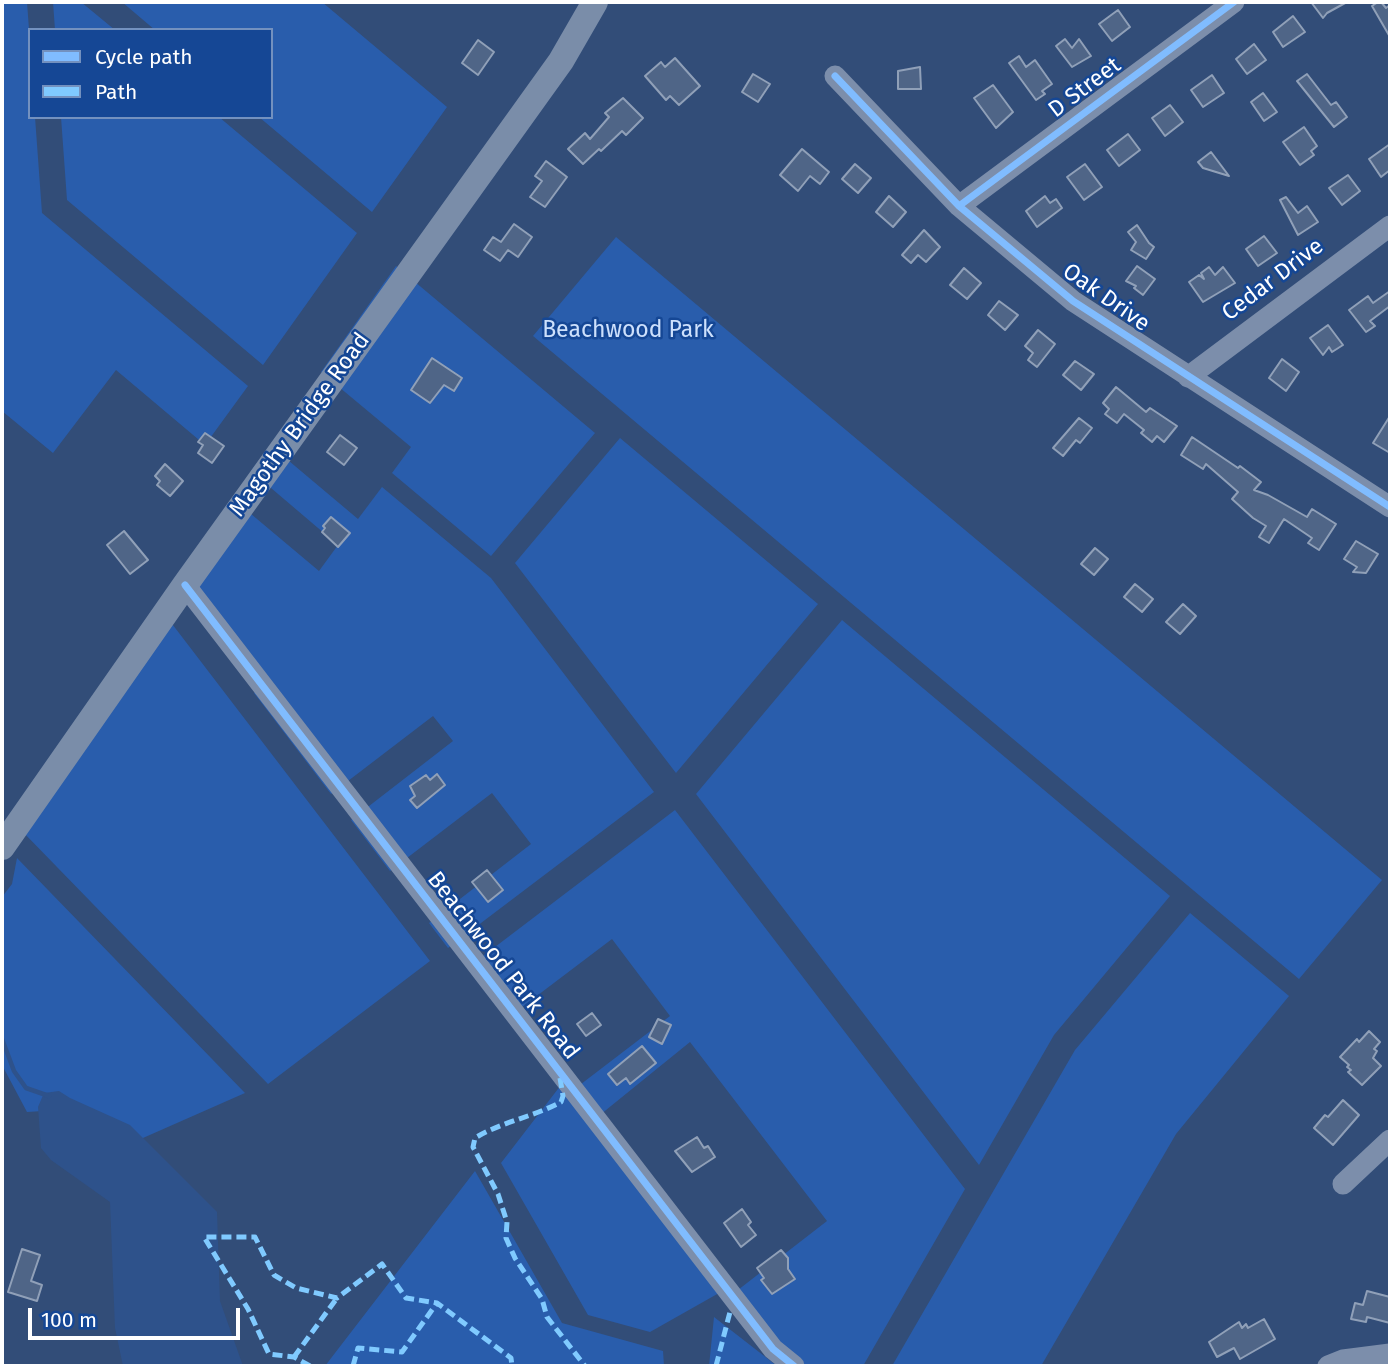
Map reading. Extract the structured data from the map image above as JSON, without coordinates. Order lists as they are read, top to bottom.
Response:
{
  "streets": {
    "main road": ["Magothy Bridge Road"],
    "street": [
      "D Street",
      "Cedar Drive",
      "Oak Drive",
      "Beachwood Park Road"
    ]
  },
  "crossings": [
    ["D Street", "Oak Drive"],
    ["Cedar Drive", "Oak Drive"],
    ["Magothy Bridge Road", "Beachwood Park Road"]
  ],
  "parks": ["Beachwood Park"],
  "legend": ["Cycle path", "Path"],
  "scale_bar": "100 m"
}
